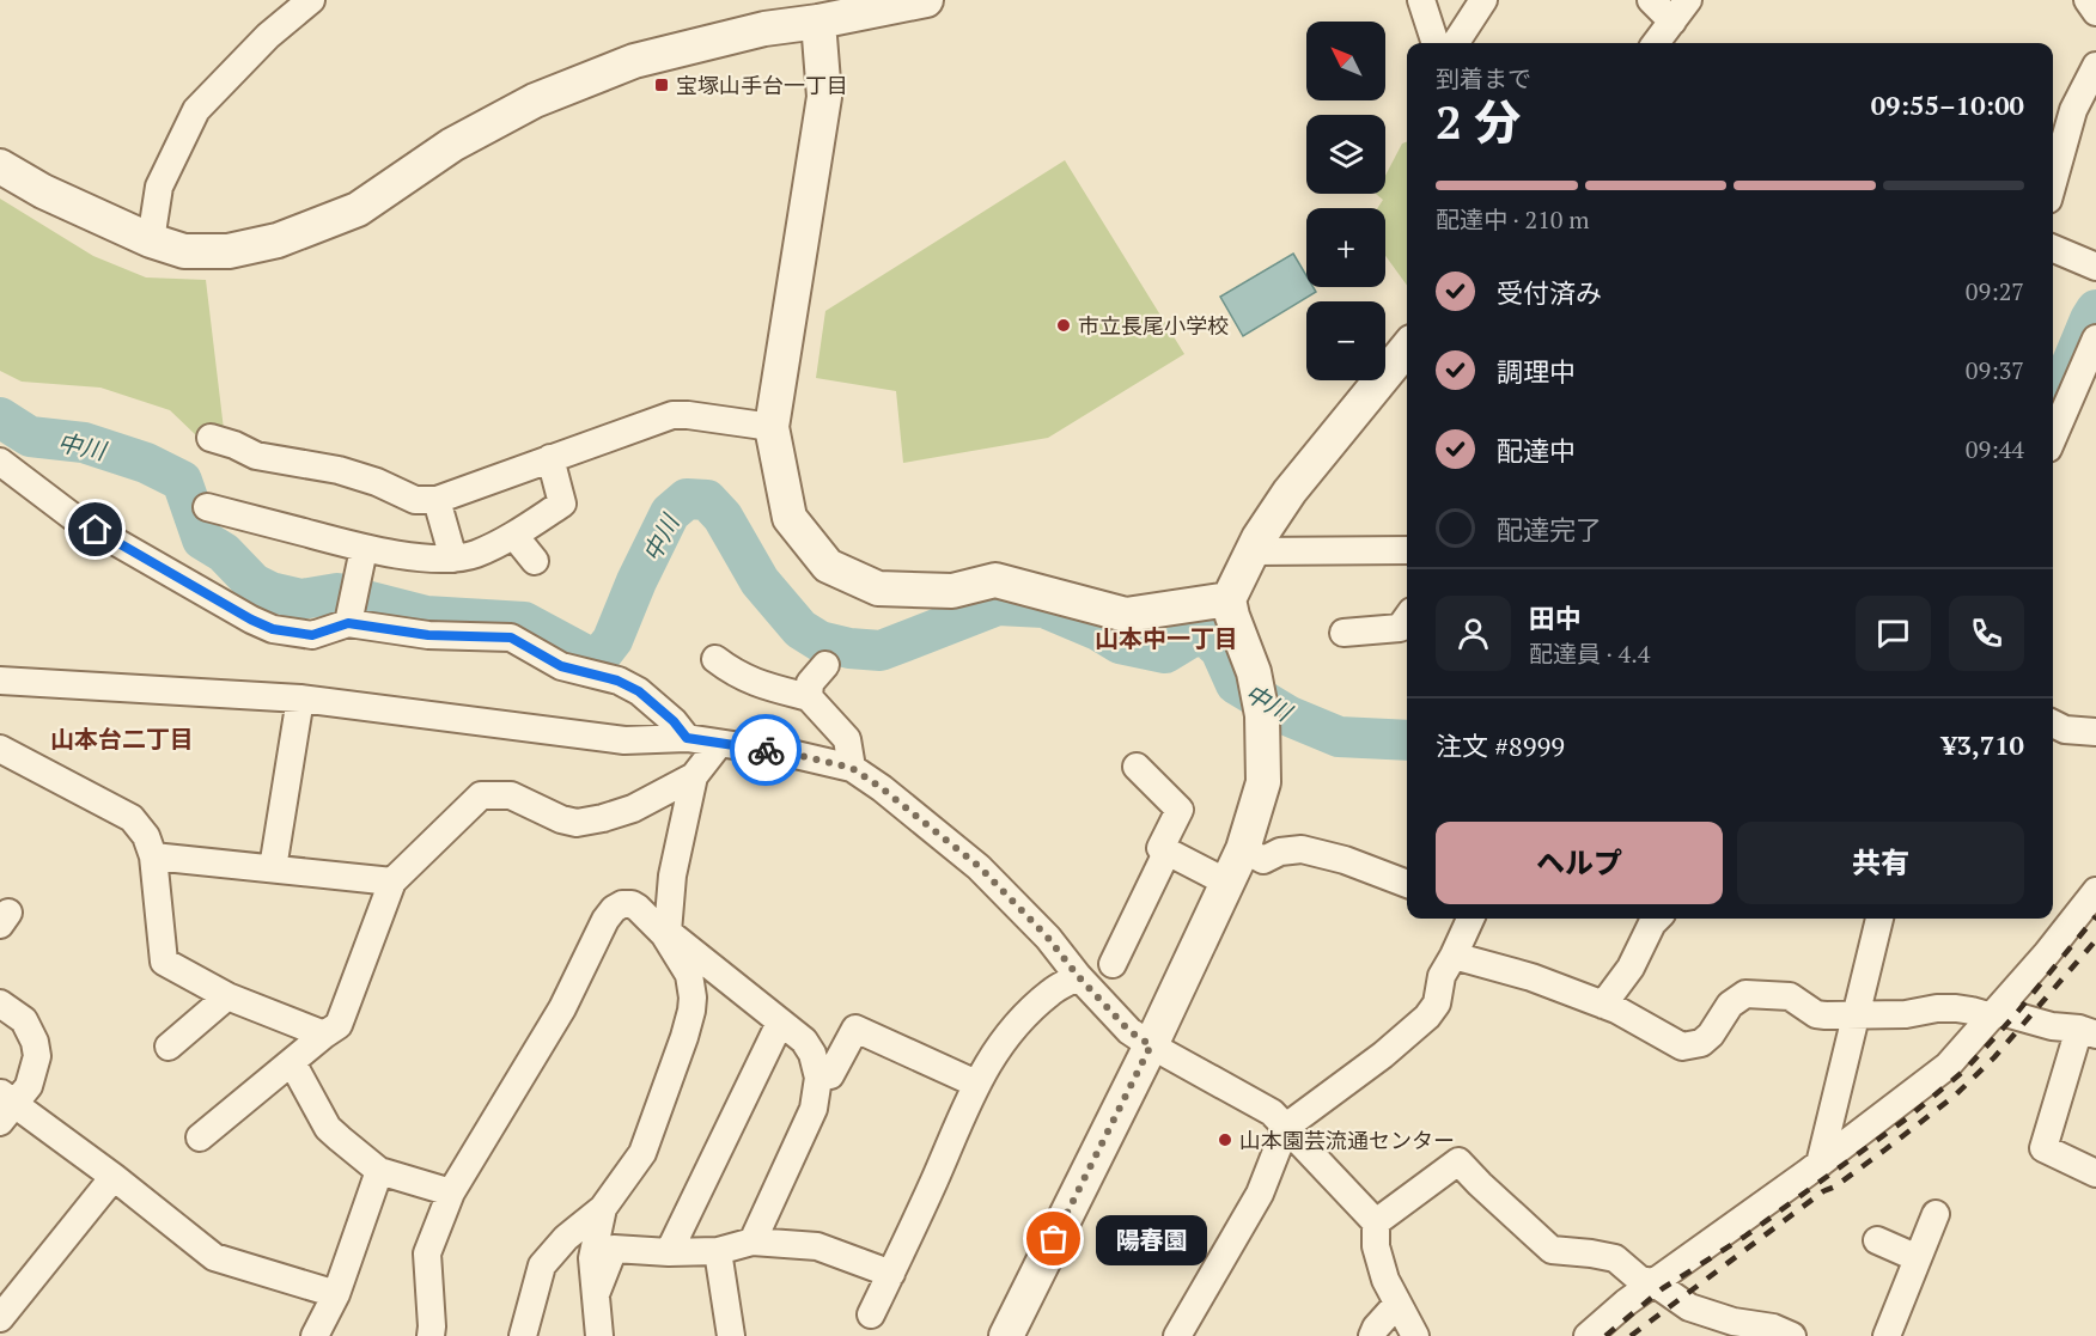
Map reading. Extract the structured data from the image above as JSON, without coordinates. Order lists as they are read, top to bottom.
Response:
{
  "districts": ["山本中一丁目", "山本台二丁目"],
  "water": ["中川"],
  "places": {
    "transit": ["宝塚山手台一丁目"],
    "other": ["市立長尾小学校", "山本園芸流通センター", "陽春園"]
  },
  "north": "top left",
  "page": {
    "map_buttons": ["+", "−"],
    "heading": ["2 分", "到着まで", "09:55–10:00"],
    "panel": [
      "田中",
      "配達員 · 4.4",
      "注文 #8999",
      "¥3,710"
    ],
    "bar": "配達中 · 210 m",
    "list": [
      ["受付済み", "09:27"],
      ["調理中", "09:37"],
      ["配達中", "09:44"],
      "配達完了"
    ],
    "buttons": ["ヘルプ", "共有"],
    "bubble": "陽春園"
  }
}
